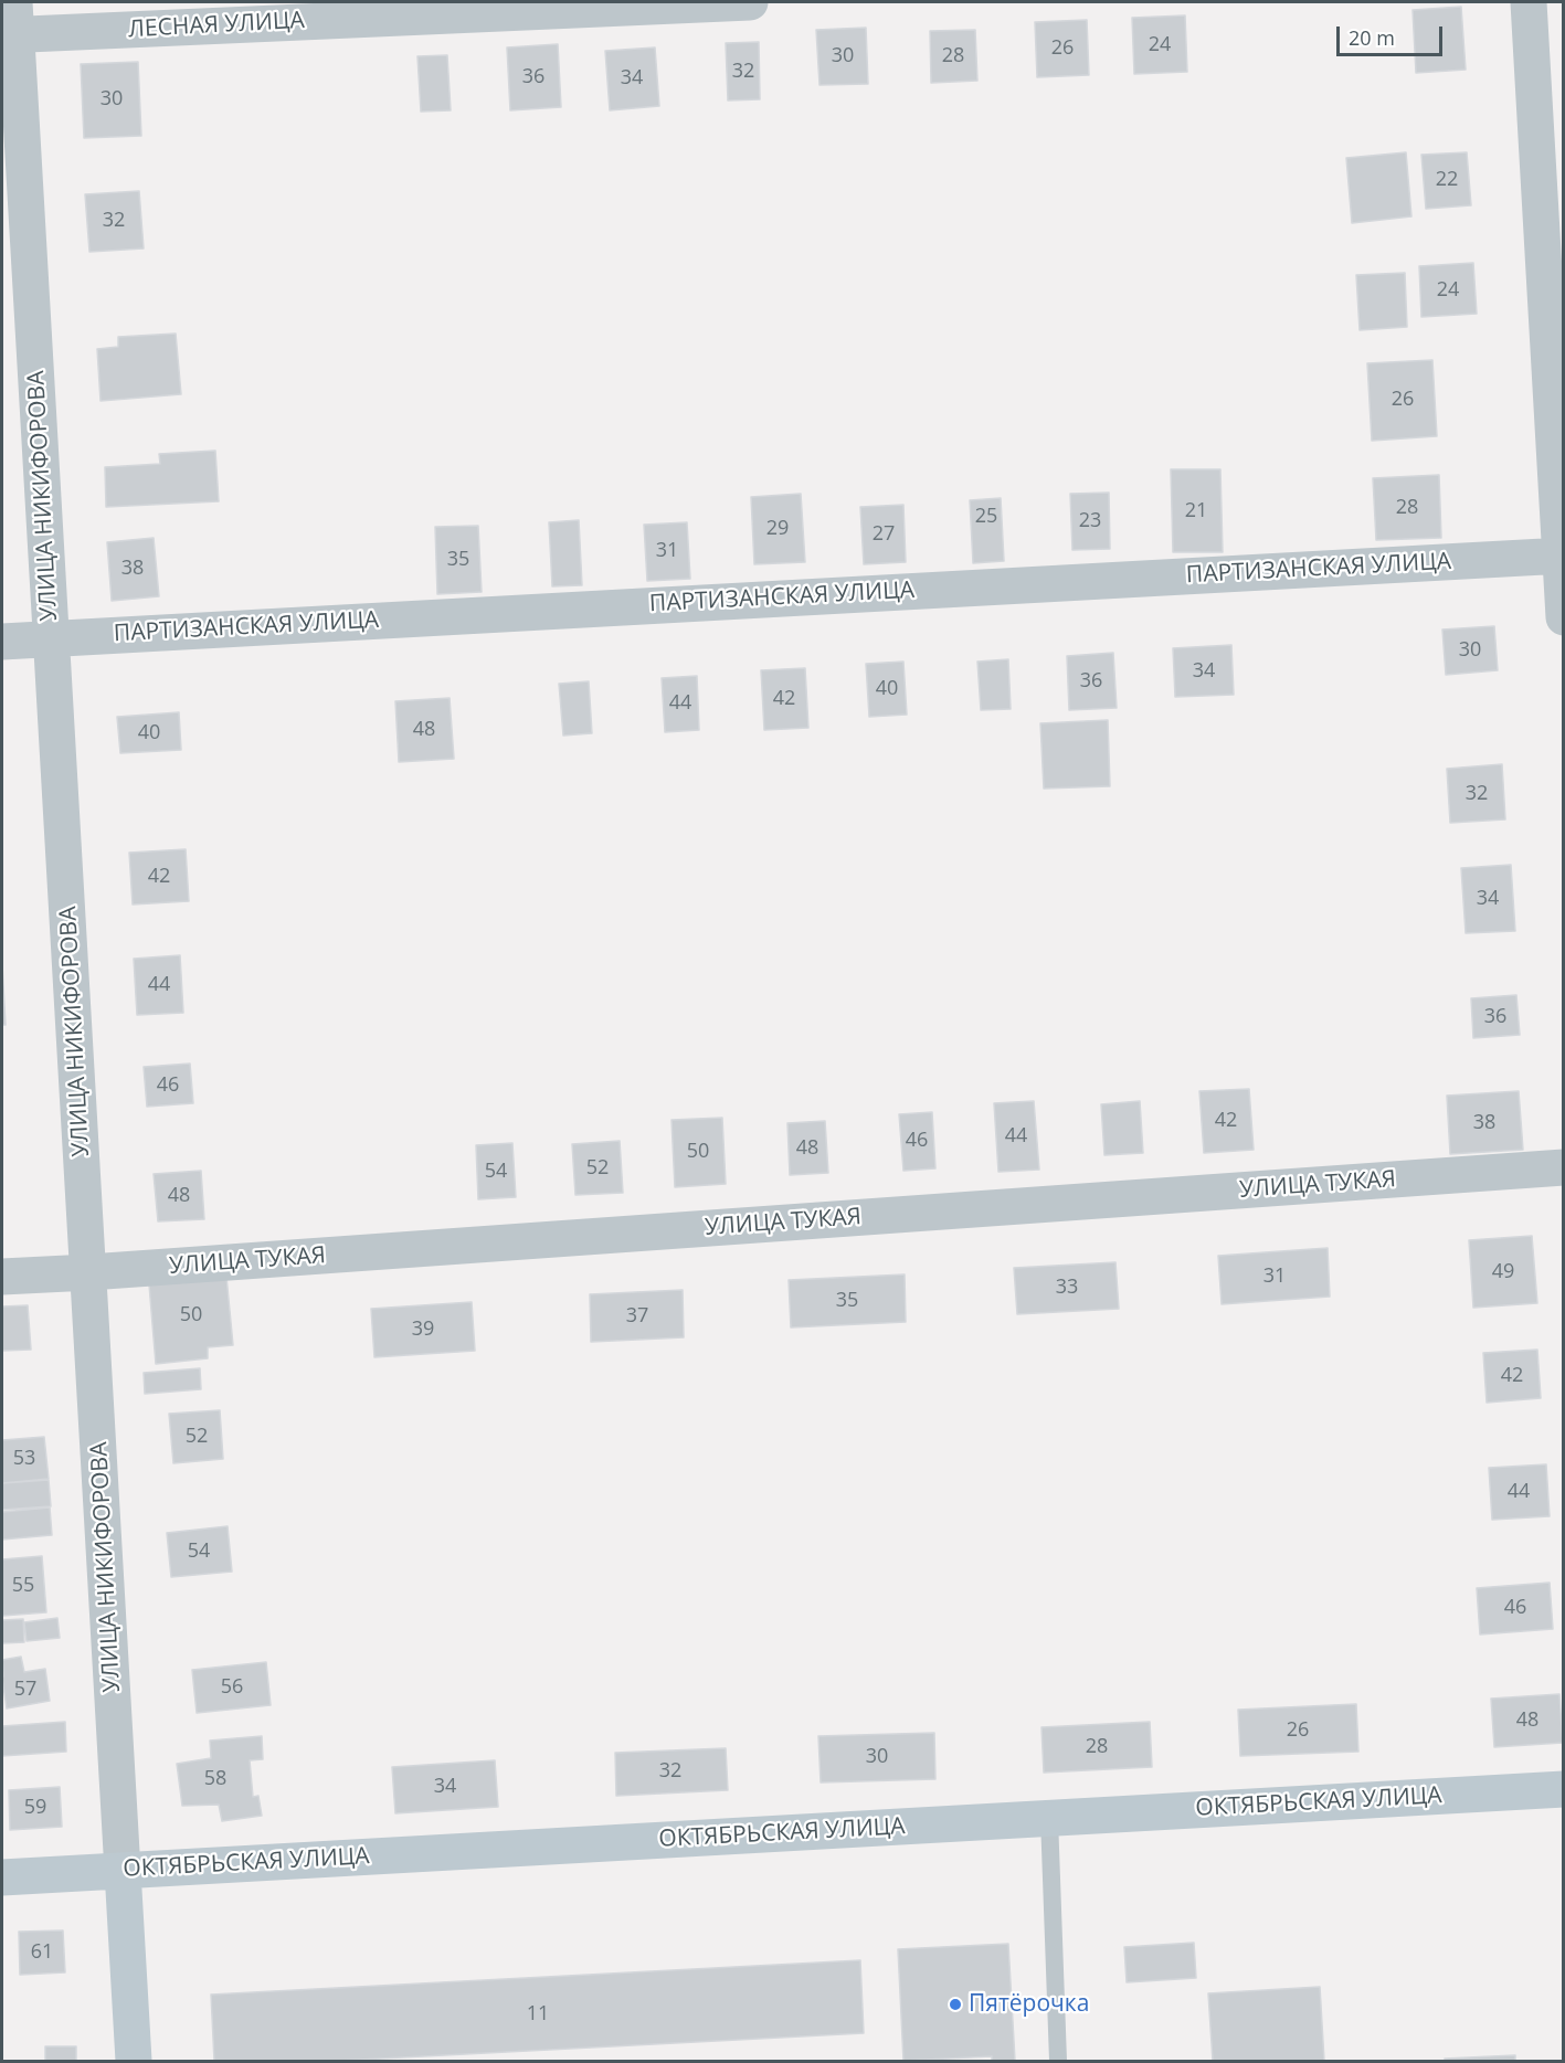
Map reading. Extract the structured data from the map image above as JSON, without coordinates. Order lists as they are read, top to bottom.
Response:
{
  "streets": {
    "main road": ["УЛИЦА НИКИФОРОВА", "ОКТЯБРЬСКАЯ УЛИЦА"],
    "street": ["ЛЕСНАЯ УЛИЦА", "ПАРТИЗАНСКАЯ УЛИЦА", "УЛИЦА ТУКАЯ"]
  },
  "crossings": [
    ["ЛЕСНАЯ УЛИЦА", "УЛИЦА НИКИФОРОВА"],
    ["УЛИЦА НИКИФОРОВА", "ПАРТИЗАНСКАЯ УЛИЦА"],
    ["УЛИЦА НИКИФОРОВА", "УЛИЦА ТУКАЯ"],
    ["УЛИЦА НИКИФОРОВА", "ОКТЯБРЬСКАЯ УЛИЦА"]
  ],
  "places": ["Пятёрочка"],
  "house_numbers": [
    "24",
    "26",
    "30",
    "28",
    "32",
    "36",
    "34",
    "30",
    "22",
    "32",
    "24",
    "26",
    "28",
    "21",
    "25",
    "23",
    "29",
    "27",
    "31",
    "35",
    "38",
    "30",
    "34",
    "36",
    "40",
    "42",
    "44",
    "48",
    "40",
    "32",
    "42",
    "34",
    "44",
    "36",
    "46",
    "42",
    "38",
    "44",
    "46",
    "48",
    "50",
    "52",
    "54",
    "48",
    "49",
    "31",
    "33",
    "35",
    "50",
    "37",
    "39",
    "42",
    "52",
    "53",
    "44",
    "54",
    "55",
    "46",
    "56",
    "57",
    "48",
    "26",
    "28",
    "30",
    "32",
    "58",
    "34",
    "59",
    "61",
    "11"
  ],
  "scale_bar": "20 m"
}
